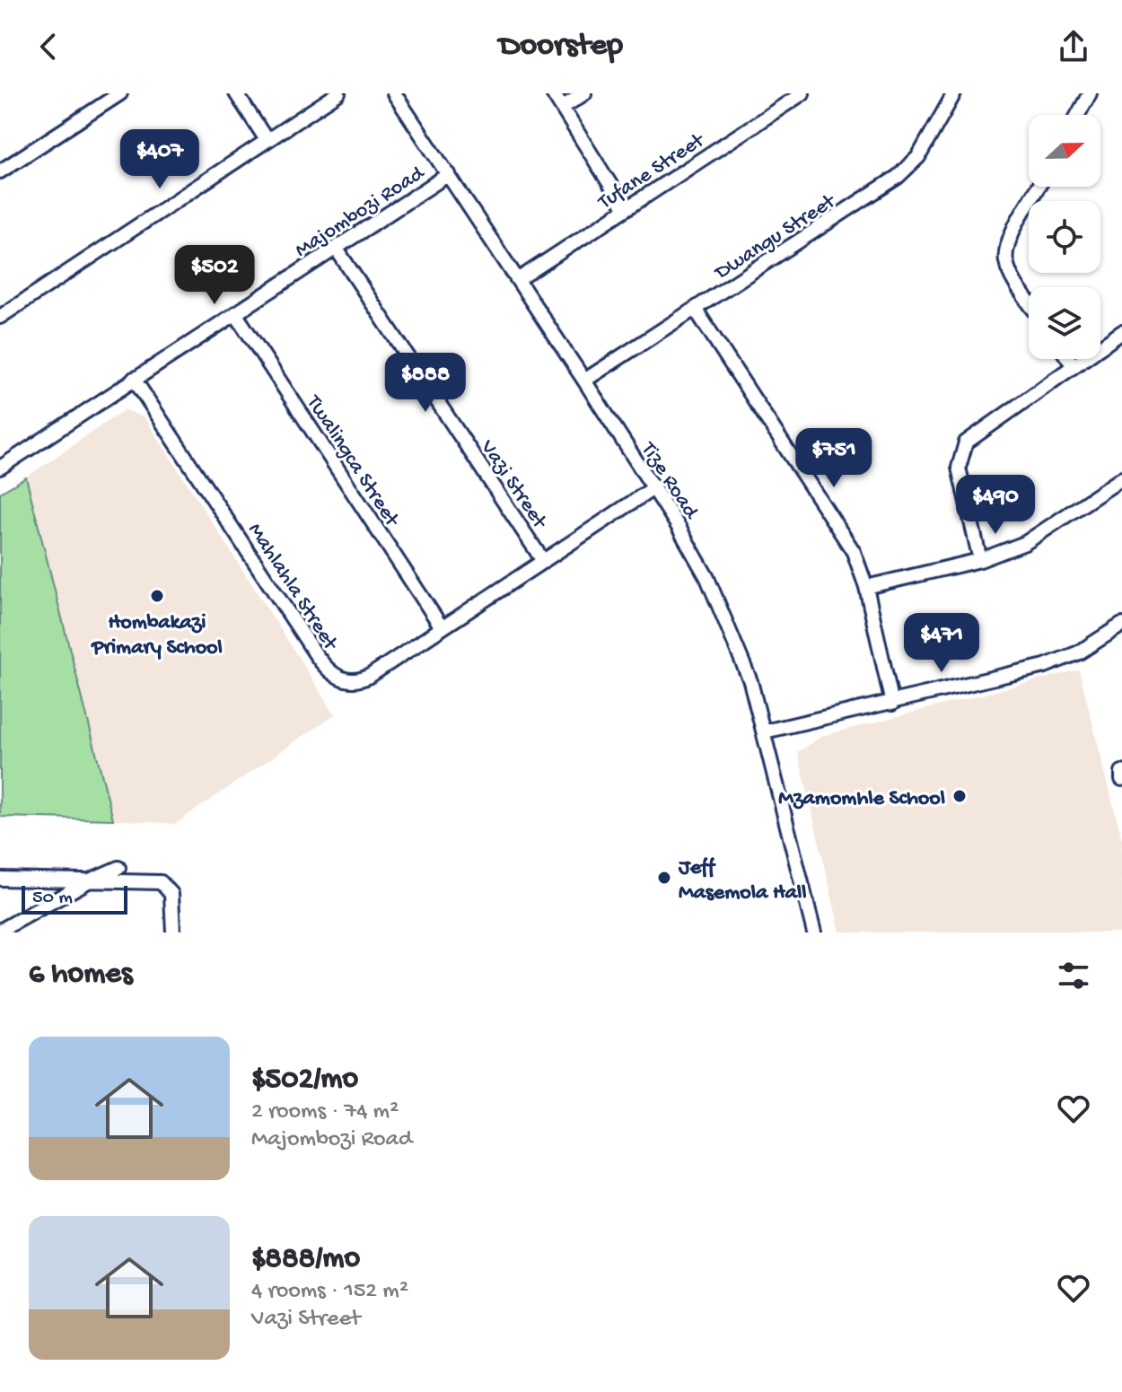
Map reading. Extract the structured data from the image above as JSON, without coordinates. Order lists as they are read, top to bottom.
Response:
{
  "streets": {
    "street": [
      "Tufane Street",
      "Majombozi Road",
      "Dwangu Street",
      "Twalingca Street",
      "Tize Road",
      "Vazi Street",
      "Mahlahla Street"
    ]
  },
  "crossings": [
    ["Tufane Street", "Tize Road"],
    ["Majombozi Road", "Twalingca Street"],
    ["Majombozi Road", "Tize Road"],
    ["Majombozi Road", "Vazi Street"],
    ["Majombozi Road", "Mahlahla Street"],
    ["Dwangu Street", "Tize Road"],
    ["Twalingca Street", "Mahlahla Street"],
    ["Tize Road", "Mahlahla Street"],
    ["Vazi Street", "Mahlahla Street"]
  ],
  "places": ["Hombakazi Primary School", "Mzamomhle School", "Jeff Masemola Hall"],
  "scale_bar": "50 m",
  "north": "right",
  "page": {
    "header": "Doorstep",
    "price": [
      "$407",
      "$502",
      "$888",
      "$751",
      "$490",
      "$471"
    ],
    "scale": "50 m",
    "heading": "6 homes",
    "list": [
      {
        "name": "$502/mo",
        "note": "2 rooms · 74 m² · Majombozi Road"
      },
      {
        "name": "$888/mo",
        "note": "4 rooms · 152 m² · Vazi Street"
      }
    ]
  }
}
